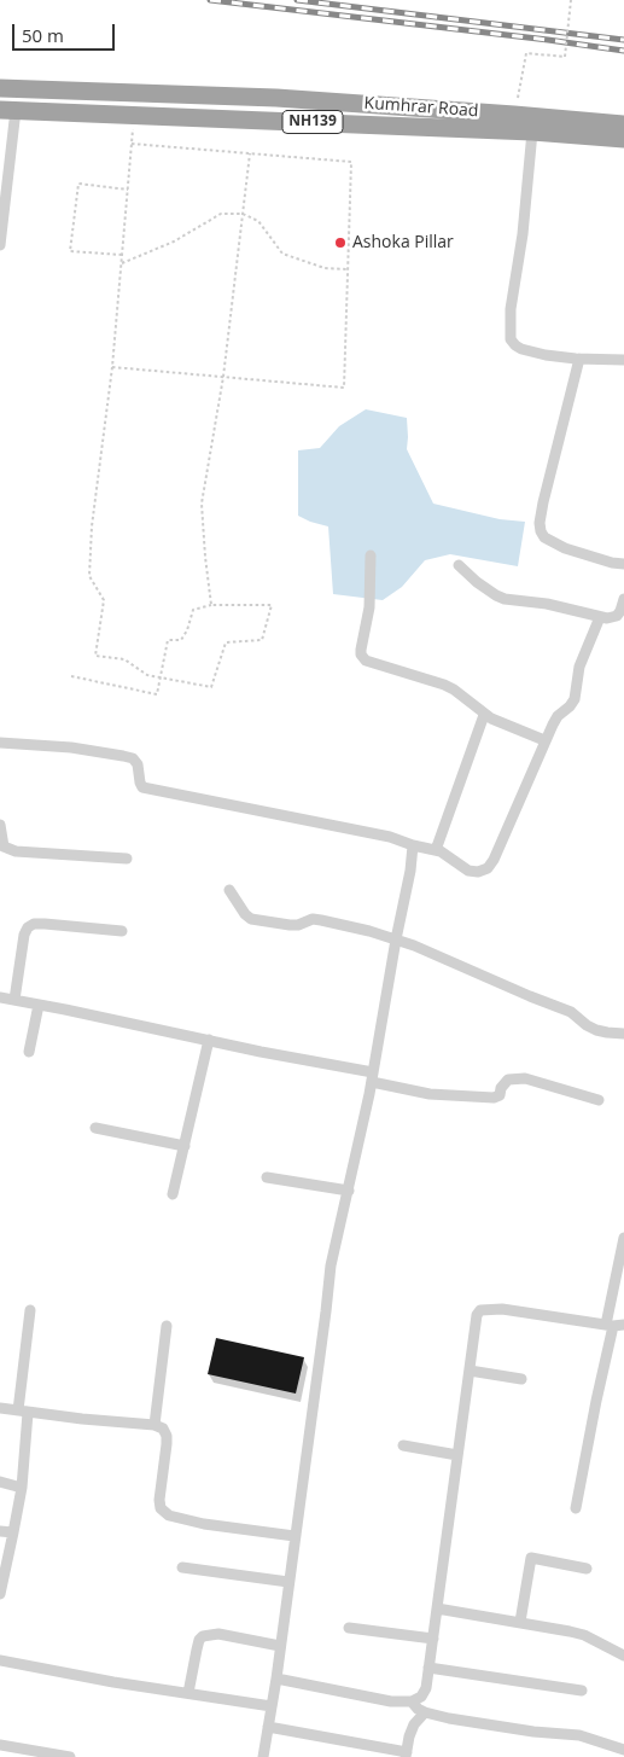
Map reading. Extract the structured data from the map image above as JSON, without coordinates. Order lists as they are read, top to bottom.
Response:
{
  "streets": {
    "highway": ["Kumhrar Road", "NH139"]
  },
  "places": ["Ashoka Pillar"],
  "scale_bar": "50 m"
}
